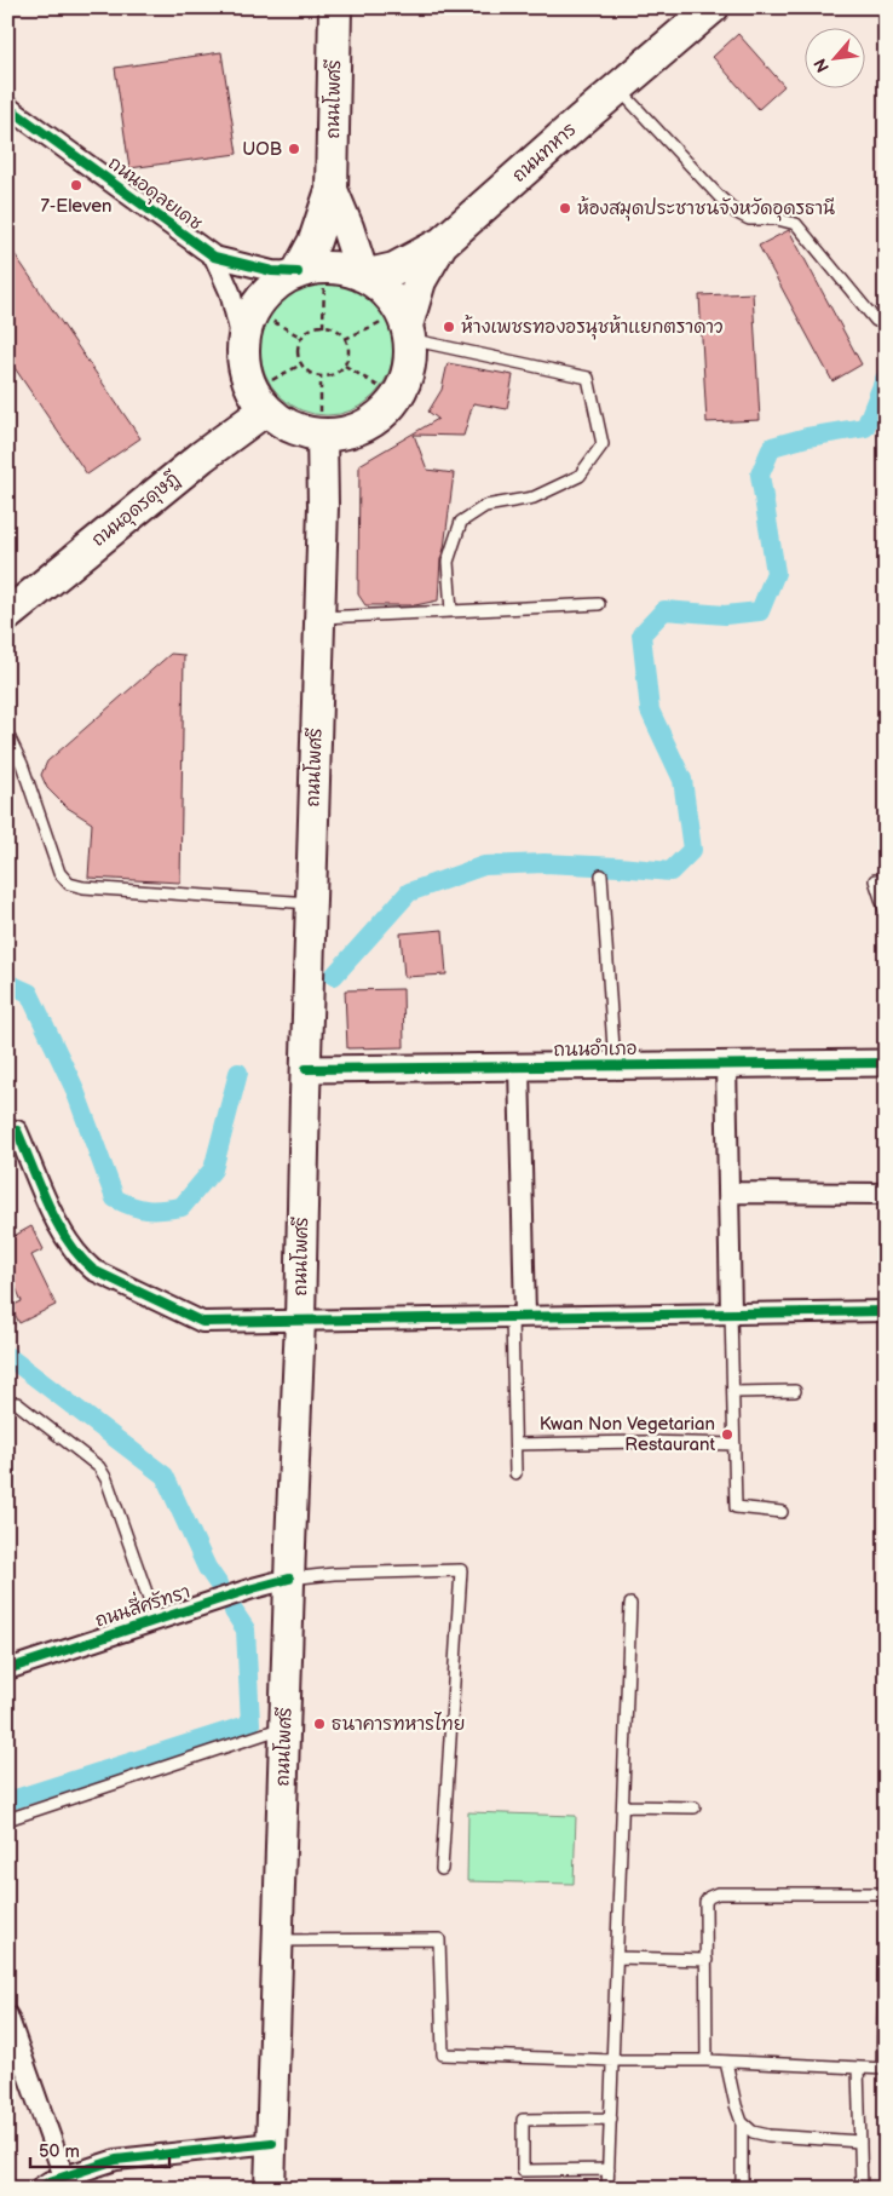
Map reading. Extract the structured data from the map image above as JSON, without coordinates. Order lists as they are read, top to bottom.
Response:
{
  "streets": {
    "main road": ["ถนนโพศรี", "ถนนทหาร", "ถนนอุดรดุษฎี"],
    "street": ["ถนนอดุลยเดช", "ถนนอำเภอ", "ถนนสี่ศรัทรา"]
  },
  "crossings": [
    ["ถนนโพศรี", "ถนนทหาร"],
    ["ถนนโพศรี", "ถนนอดุลยเดช"],
    ["ถนนโพศรี", "ถนนอำเภอ"],
    ["ถนนโพศรี", "ถนนสี่ศรัทรา"]
  ],
  "places": [
    "UOB",
    "7-Eleven",
    "ห้องสมุดประชาชนจังหวัดอุดรธานี",
    "ห้างเพชรทองอรนุชห้าแยกตราดาว",
    "Kwan Non Vegetarian Restaurant",
    "ธนาคารทหารไทย"
  ],
  "scale_bar": "50 m",
  "north": "bottom left"
}
